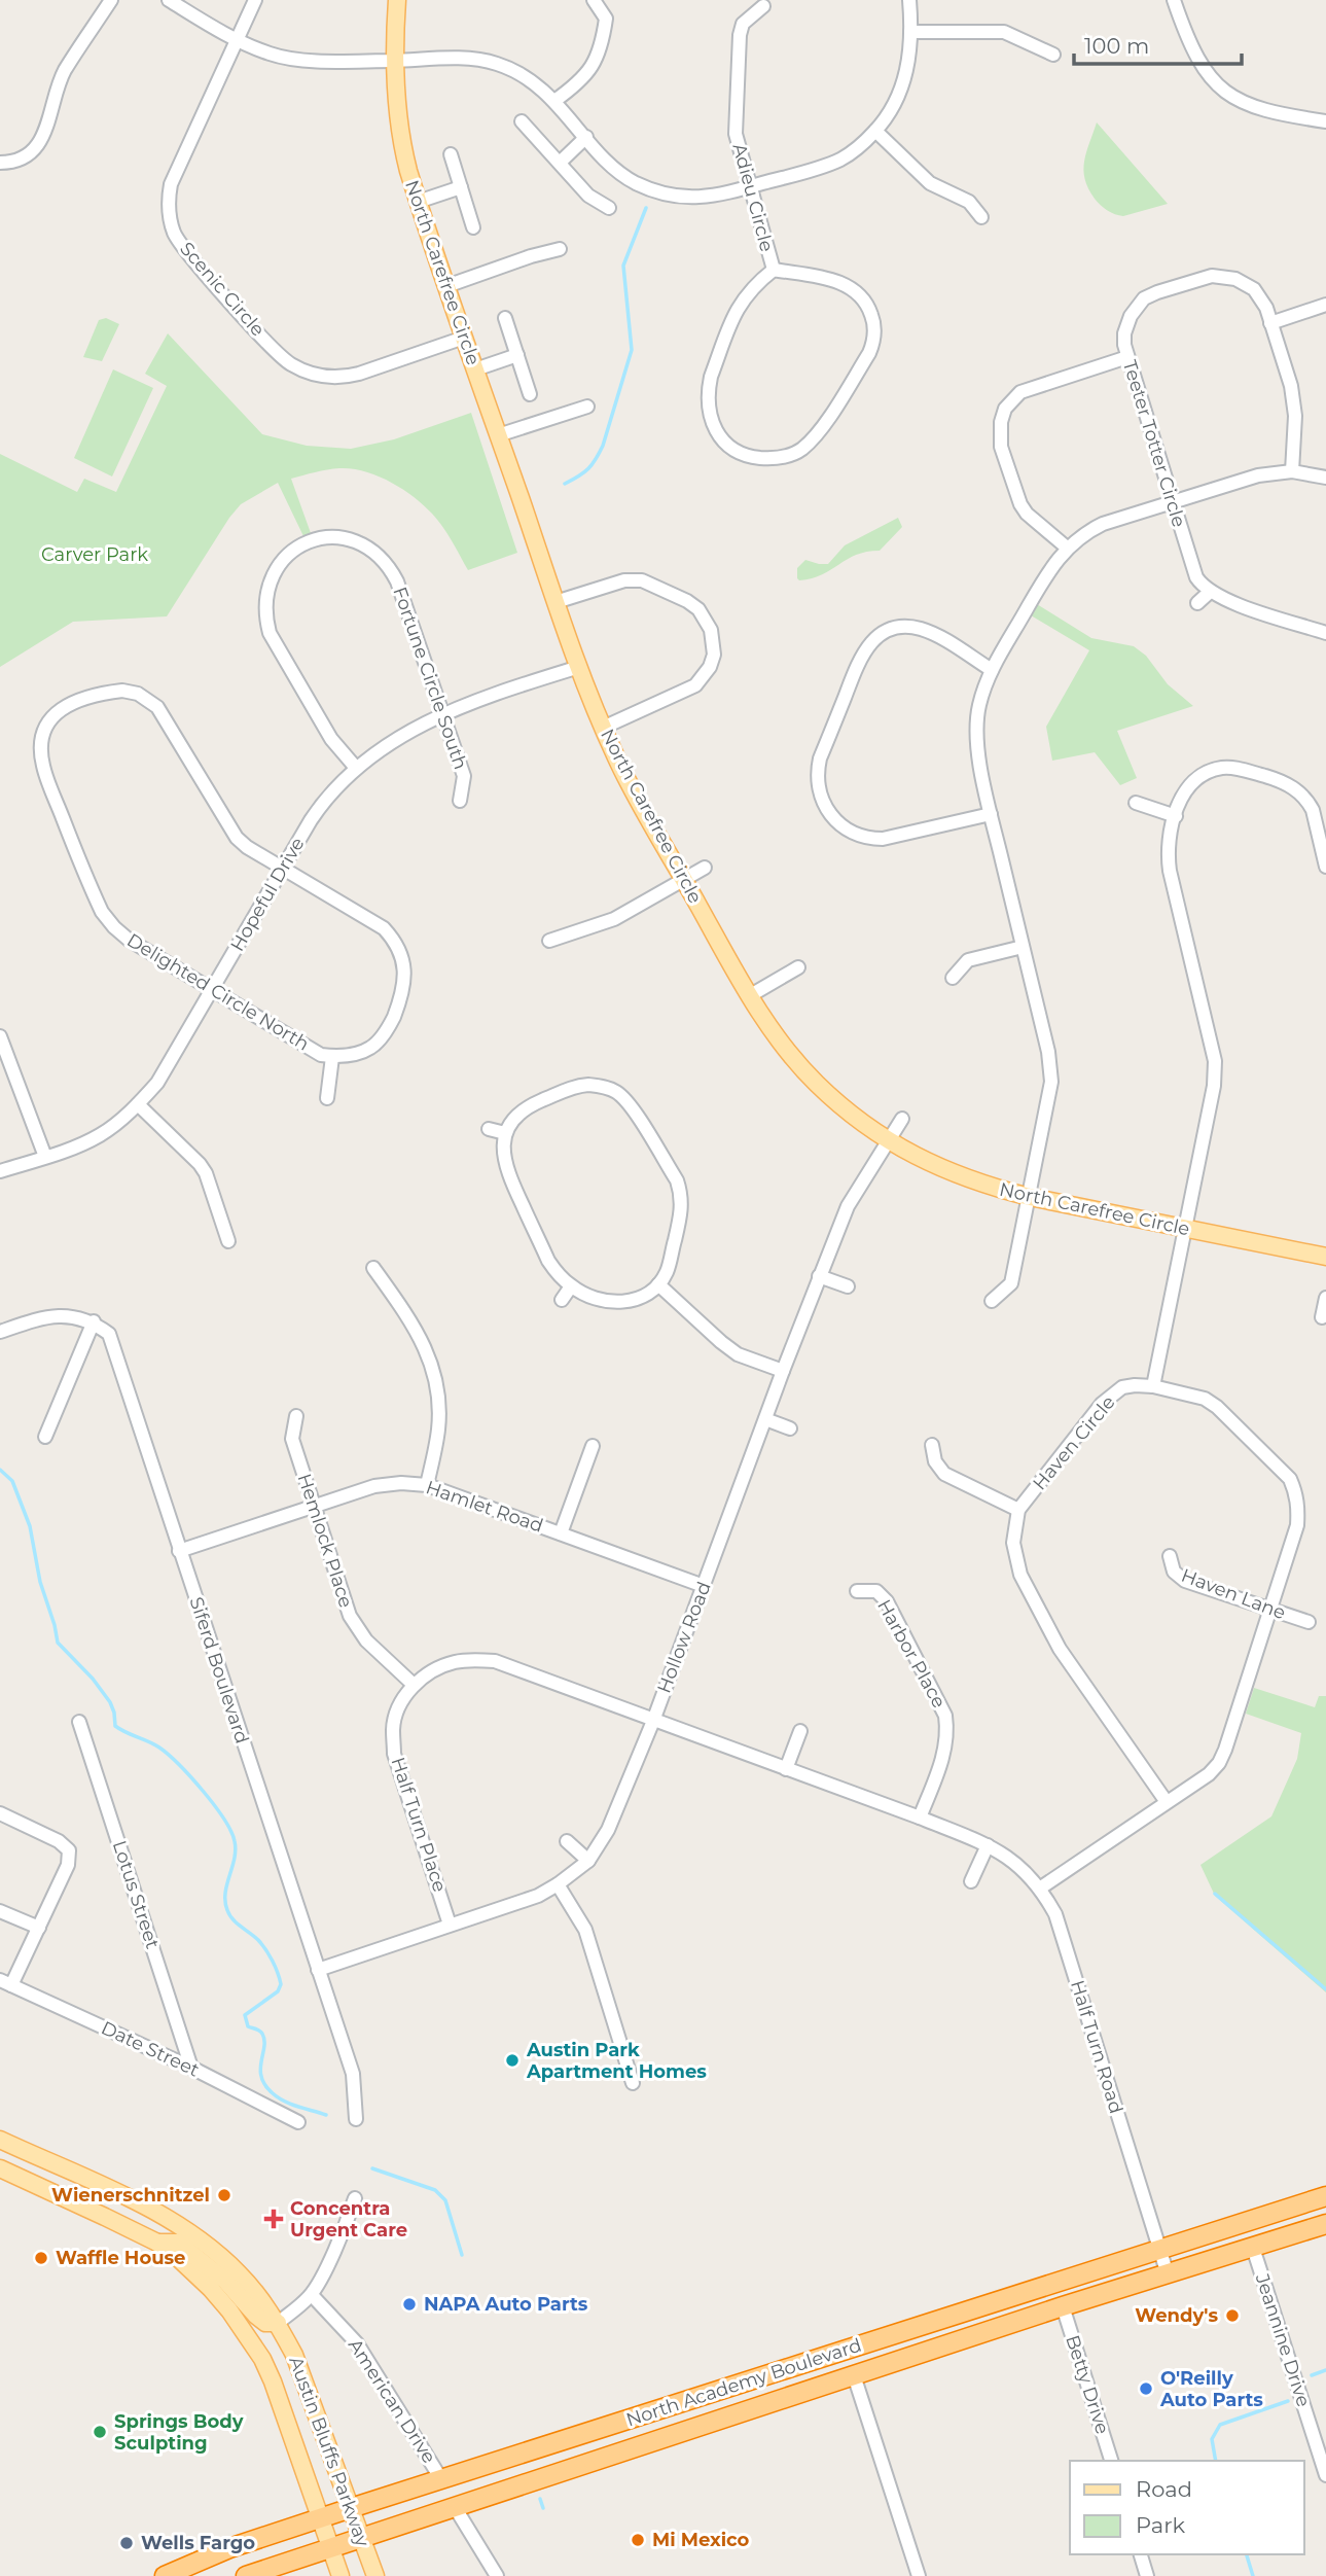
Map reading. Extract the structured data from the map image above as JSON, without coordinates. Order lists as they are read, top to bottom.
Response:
{
  "streets": {
    "highway": ["North Academy Boulevard"],
    "main road": ["North Carefree Circle", "Austin Bluffs Parkway"],
    "street": [
      "Adieu Circle",
      "Scenic Circle",
      "Teeter Totter Circle",
      "Fortune Circle South",
      "Hopeful Drive",
      "Delighted Circle North",
      "Haven Circle",
      "Hamlet Road",
      "Hemlock Place",
      "Haven Lane",
      "Hollow Road",
      "Harbor Place",
      "Siferd Boulevard",
      "Half Turn Place",
      "Lotus Street",
      "Half Turn Road",
      "Date Street",
      "Jeannine Drive",
      "Betty Drive",
      "American Drive"
    ]
  },
  "crossings": [
    ["North Carefree Circle", "Scenic Circle"],
    ["North Carefree Circle", "Hopeful Drive"],
    ["North Carefree Circle", "Hollow Road"],
    ["Fortune Circle South", "Hopeful Drive"],
    ["Hopeful Drive", "Delighted Circle North"],
    ["Haven Circle", "Haven Lane"],
    ["Haven Circle", "Half Turn Road"],
    ["Hamlet Road", "Hemlock Place"],
    ["Hamlet Road", "Hollow Road"],
    ["Hamlet Road", "Siferd Boulevard"],
    ["Hemlock Place", "Half Turn Place"],
    ["Hollow Road", "Siferd Boulevard"],
    ["Hollow Road", "Half Turn Place"],
    ["Hollow Road", "Half Turn Road"],
    ["Harbor Place", "Half Turn Road"],
    ["Half Turn Place", "Half Turn Road"],
    ["Lotus Street", "Date Street"],
    ["Half Turn Road", "North Academy Boulevard"],
    ["Jeannine Drive", "North Academy Boulevard"],
    ["North Academy Boulevard", "Betty Drive"],
    ["North Academy Boulevard", "American Drive"],
    ["North Academy Boulevard", "Austin Bluffs Parkway"]
  ],
  "parks": ["Carver Park"],
  "places": {
    "other": [
      "Austin Park Apartment Homes",
      "Wienerschnitzel",
      "Waffle House",
      "NAPA Auto Parts",
      "Wendy's",
      "O'Reilly Auto Parts",
      "Springs Body Sculpting",
      "Mi Mexico",
      "Wells Fargo"
    ],
    "health": ["Concentra Urgent Care"]
  },
  "legend": ["Road", "Park"],
  "scale_bar": "100 m"
}
